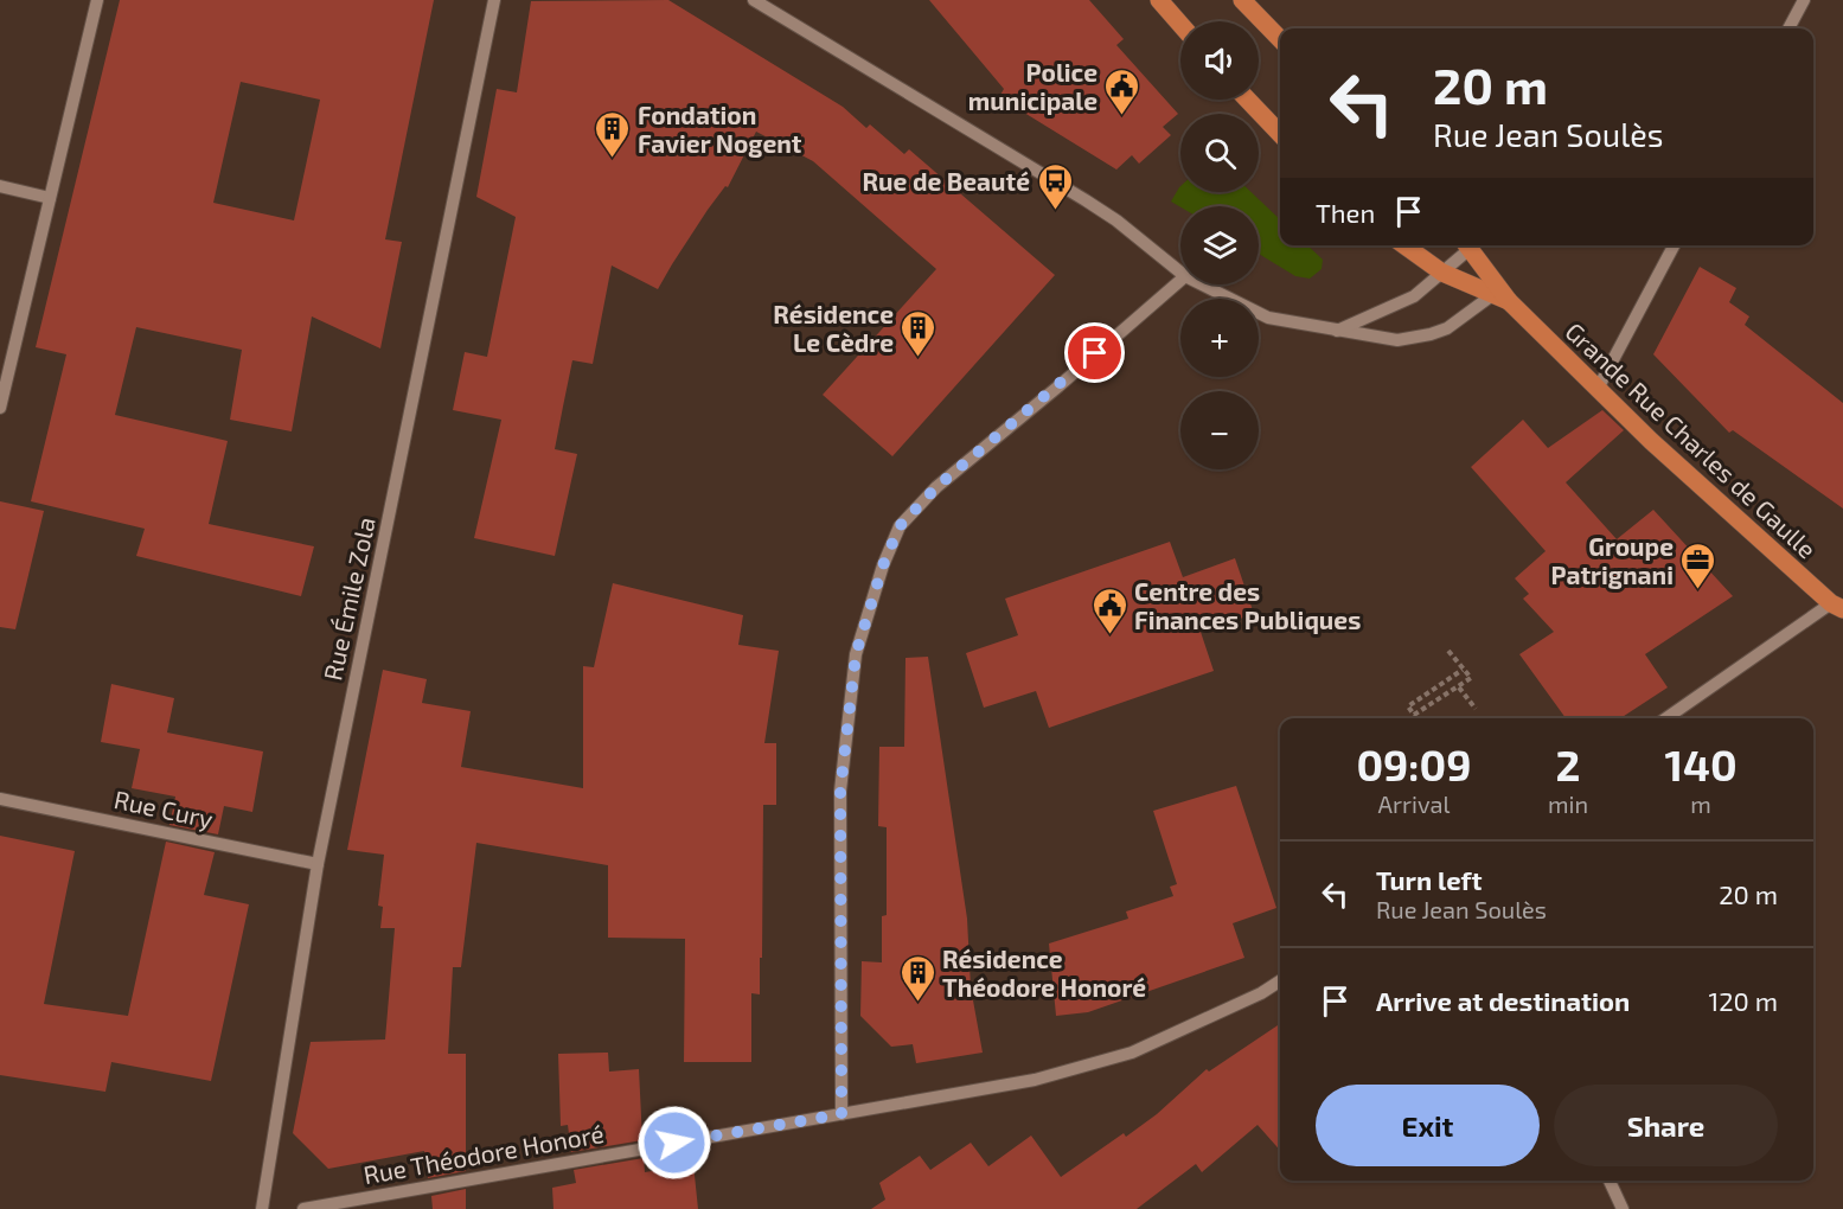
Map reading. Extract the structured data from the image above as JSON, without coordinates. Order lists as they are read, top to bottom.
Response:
{
  "streets": {
    "main road": ["Grande Rue Charles de Gaulle"],
    "street": ["Rue Émile Zola", "Rue Cury", "Rue Théodore Honoré"]
  },
  "crossings": [
    ["Rue Émile Zola", "Rue Cury"]
  ],
  "places": {
    "public building": ["Police municipale", "Centre des Finances Publiques"],
    "building": ["Fondation Favier Nogent", "Résidence Le Cèdre", "Résidence Théodore Honoré"],
    "bus stop": ["Rue de Beauté"],
    "office": ["Groupe Patrignani"]
  },
  "page": {
    "map_buttons": ["+", "−"],
    "turn": ["20 m", "Rue Jean Soulès"],
    "then": "Then",
    "eta": [
      "09:09",
      "Arrival",
      "2",
      "min",
      "140",
      "m"
    ],
    "list": [
      {
        "name": "Turn left",
        "note": "Rue Jean Soulès",
        "value": "20 m"
      },
      {
        "name": "Arrive at destination",
        "value": "120 m"
      }
    ],
    "buttons": ["Exit", "Share"]
  }
}
